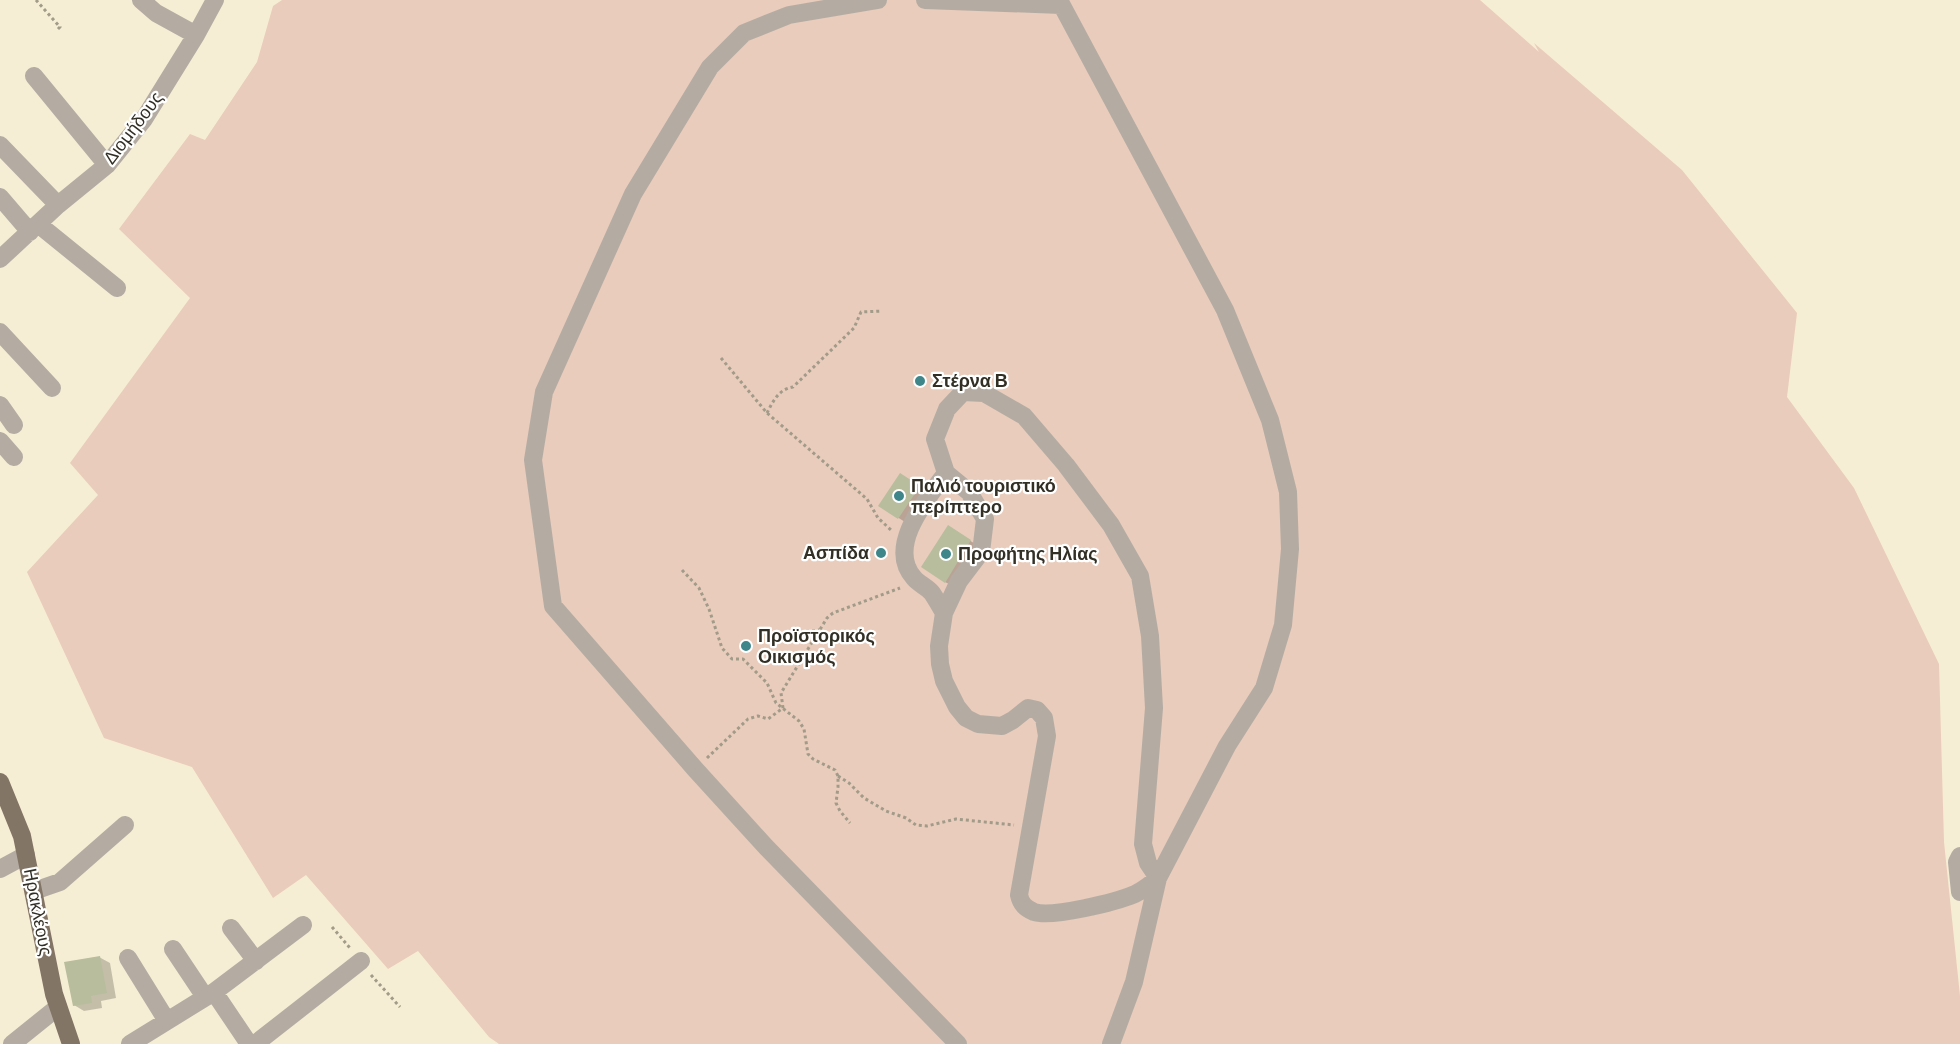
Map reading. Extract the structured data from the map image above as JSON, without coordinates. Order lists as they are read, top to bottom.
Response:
{
  "streets": {
    "main road": ["Ηρακλέους"],
    "street": ["Διομήδους"]
  },
  "places": [
    "Στέρνα Β",
    "Παλιό τουριστικό περίπτερο",
    "Ασπίδα",
    "Προφήτης Ηλίας",
    "Προϊστορικός Οικισμός"
  ]
}
